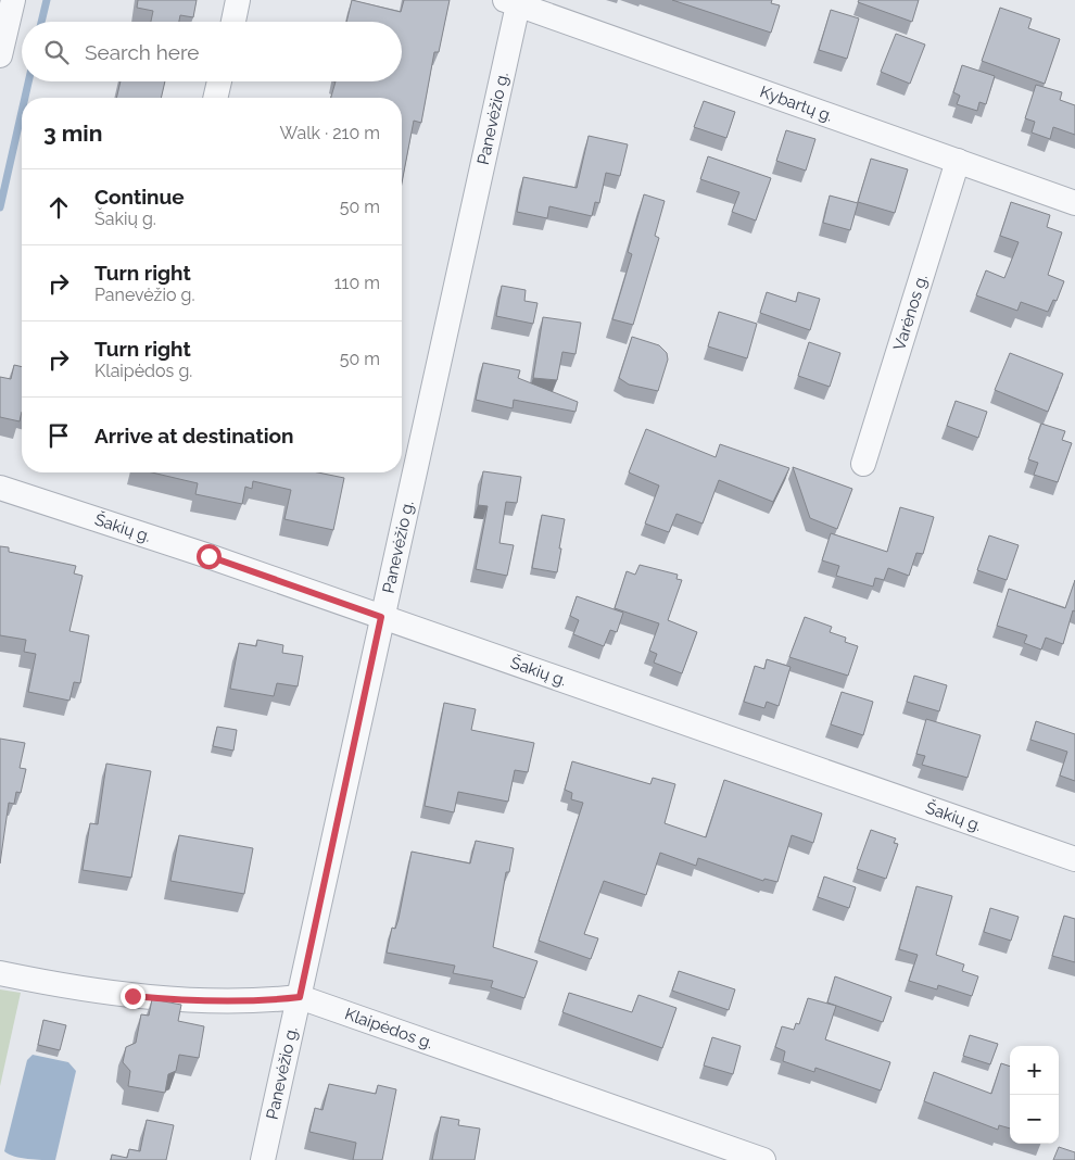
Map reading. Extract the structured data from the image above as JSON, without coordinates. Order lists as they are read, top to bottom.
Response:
{
  "streets": {
    "street": [
      "Kybartų g.",
      "Panevėžio g.",
      "Varėnos g.",
      "Šakių g.",
      "Klaipėdos g."
    ]
  },
  "crossings": [
    ["Kybartų g.", "Panevėžio g."],
    ["Kybartų g.", "Varėnos g."],
    ["Panevėžio g.", "Šakių g."],
    ["Panevėžio g.", "Klaipėdos g."]
  ],
  "page": {
    "search": "Search here",
    "heading": ["3 min", "Walk · 210 m"],
    "list": [
      ["Continue", "Šakių g.", "50 m"],
      ["Turn right", "Panevėžio g.", "110 m"],
      ["Turn right", "Klaipėdos g.", "50 m"],
      "Arrive at destination"
    ],
    "map_buttons": ["+", "−"]
  }
}
